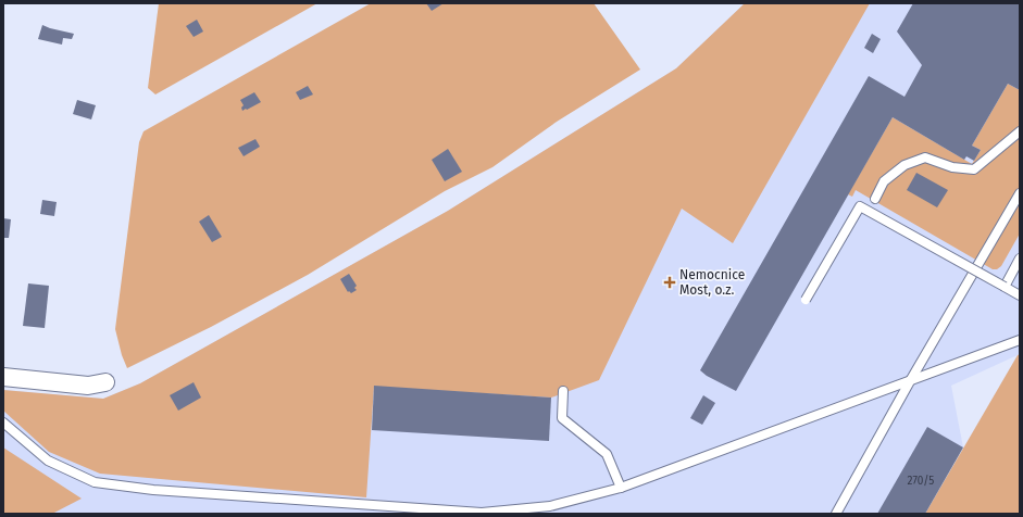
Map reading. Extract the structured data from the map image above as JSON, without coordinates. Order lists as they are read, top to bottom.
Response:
{
  "places": {
    "health": ["Nemocnice Most, o.z."]
  },
  "house_numbers": ["270/5"]
}
